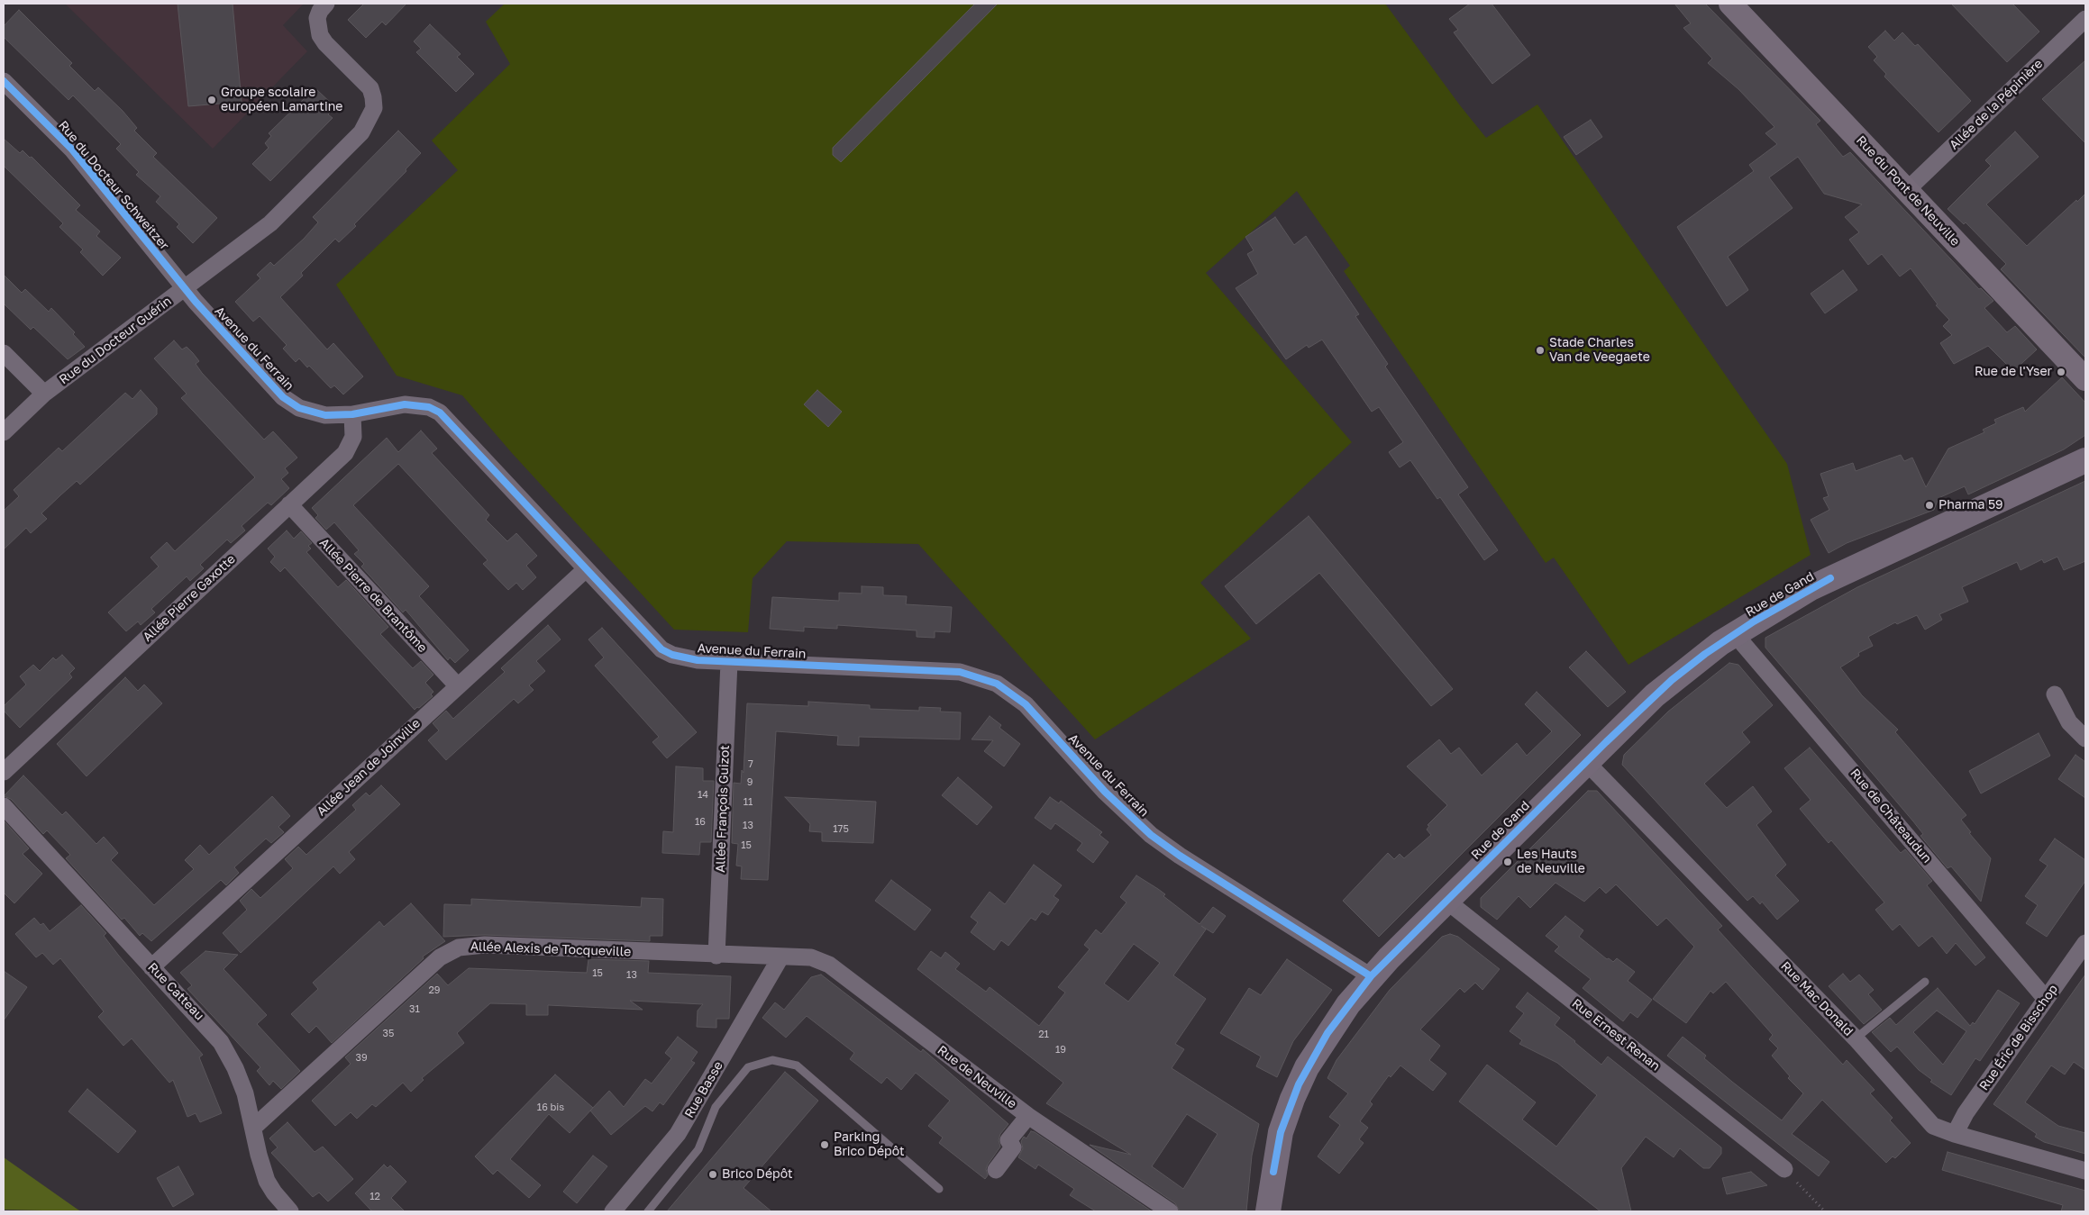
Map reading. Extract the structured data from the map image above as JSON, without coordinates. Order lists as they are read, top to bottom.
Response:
{
  "streets": {
    "main road": ["Rue du Pont de Neuville", "Rue de Gand"],
    "street": [
      "Allée de la Pépinière",
      "Rue du Docteur Schweitzer",
      "Rue du Docteur Guérin",
      "Avenue du Ferrain",
      "Allée Pierre de Brantôme",
      "Allée Pierre Gaxotte",
      "Allée Jean de Joinville",
      "Allée François Guizot",
      "Rue de Châteaudun",
      "Allée Alexis de Tocqueville",
      "Rue Catteau",
      "Rue Mac Donald",
      "Rue Ernest Renan",
      "Rue Éric de Bisschop",
      "Rue de Neuville",
      "Rue Basse"
    ]
  },
  "crossings": [
    ["Allée de la Pépinière", "Rue du Pont de Neuville"],
    ["Rue du Docteur Schweitzer", "Rue du Docteur Guérin"],
    ["Rue du Docteur Schweitzer", "Avenue du Ferrain"],
    ["Rue du Docteur Guérin", "Avenue du Ferrain"],
    ["Avenue du Ferrain", "Rue de Gand"],
    ["Avenue du Ferrain", "Allée Pierre Gaxotte"],
    ["Avenue du Ferrain", "Allée Jean de Joinville"],
    ["Avenue du Ferrain", "Allée François Guizot"],
    ["Rue de Gand", "Rue de Châteaudun"],
    ["Rue de Gand", "Rue Mac Donald"],
    ["Rue de Gand", "Rue Ernest Renan"],
    ["Allée Pierre de Brantôme", "Allée Pierre Gaxotte"],
    ["Allée Pierre de Brantôme", "Allée Jean de Joinville"],
    ["Allée Jean de Joinville", "Rue Catteau"],
    ["Allée François Guizot", "Allée Alexis de Tocqueville"],
    ["Rue de Châteaudun", "Rue Éric de Bisschop"],
    ["Allée Alexis de Tocqueville", "Rue Catteau"],
    ["Allée Alexis de Tocqueville", "Rue de Neuville"],
    ["Allée Alexis de Tocqueville", "Rue Basse"],
    ["Rue Mac Donald", "Rue Éric de Bisschop"],
    ["Rue de Neuville", "Rue Basse"]
  ],
  "places": [
    "Groupe scolaire européen Lamartine",
    "Stade Charles Van de Veegaete",
    "Rue de l'Yser",
    "Pharma 59",
    "Les Hauts de Neuville",
    "Parking Brico Dépôt",
    "Brico Dépôt"
  ],
  "house_numbers": [
    "7",
    "9",
    "14",
    "11",
    "16",
    "13",
    "175",
    "15",
    "15",
    "13",
    "29",
    "31",
    "35",
    "21",
    "19",
    "39",
    "16 bis",
    "12"
  ]
}
